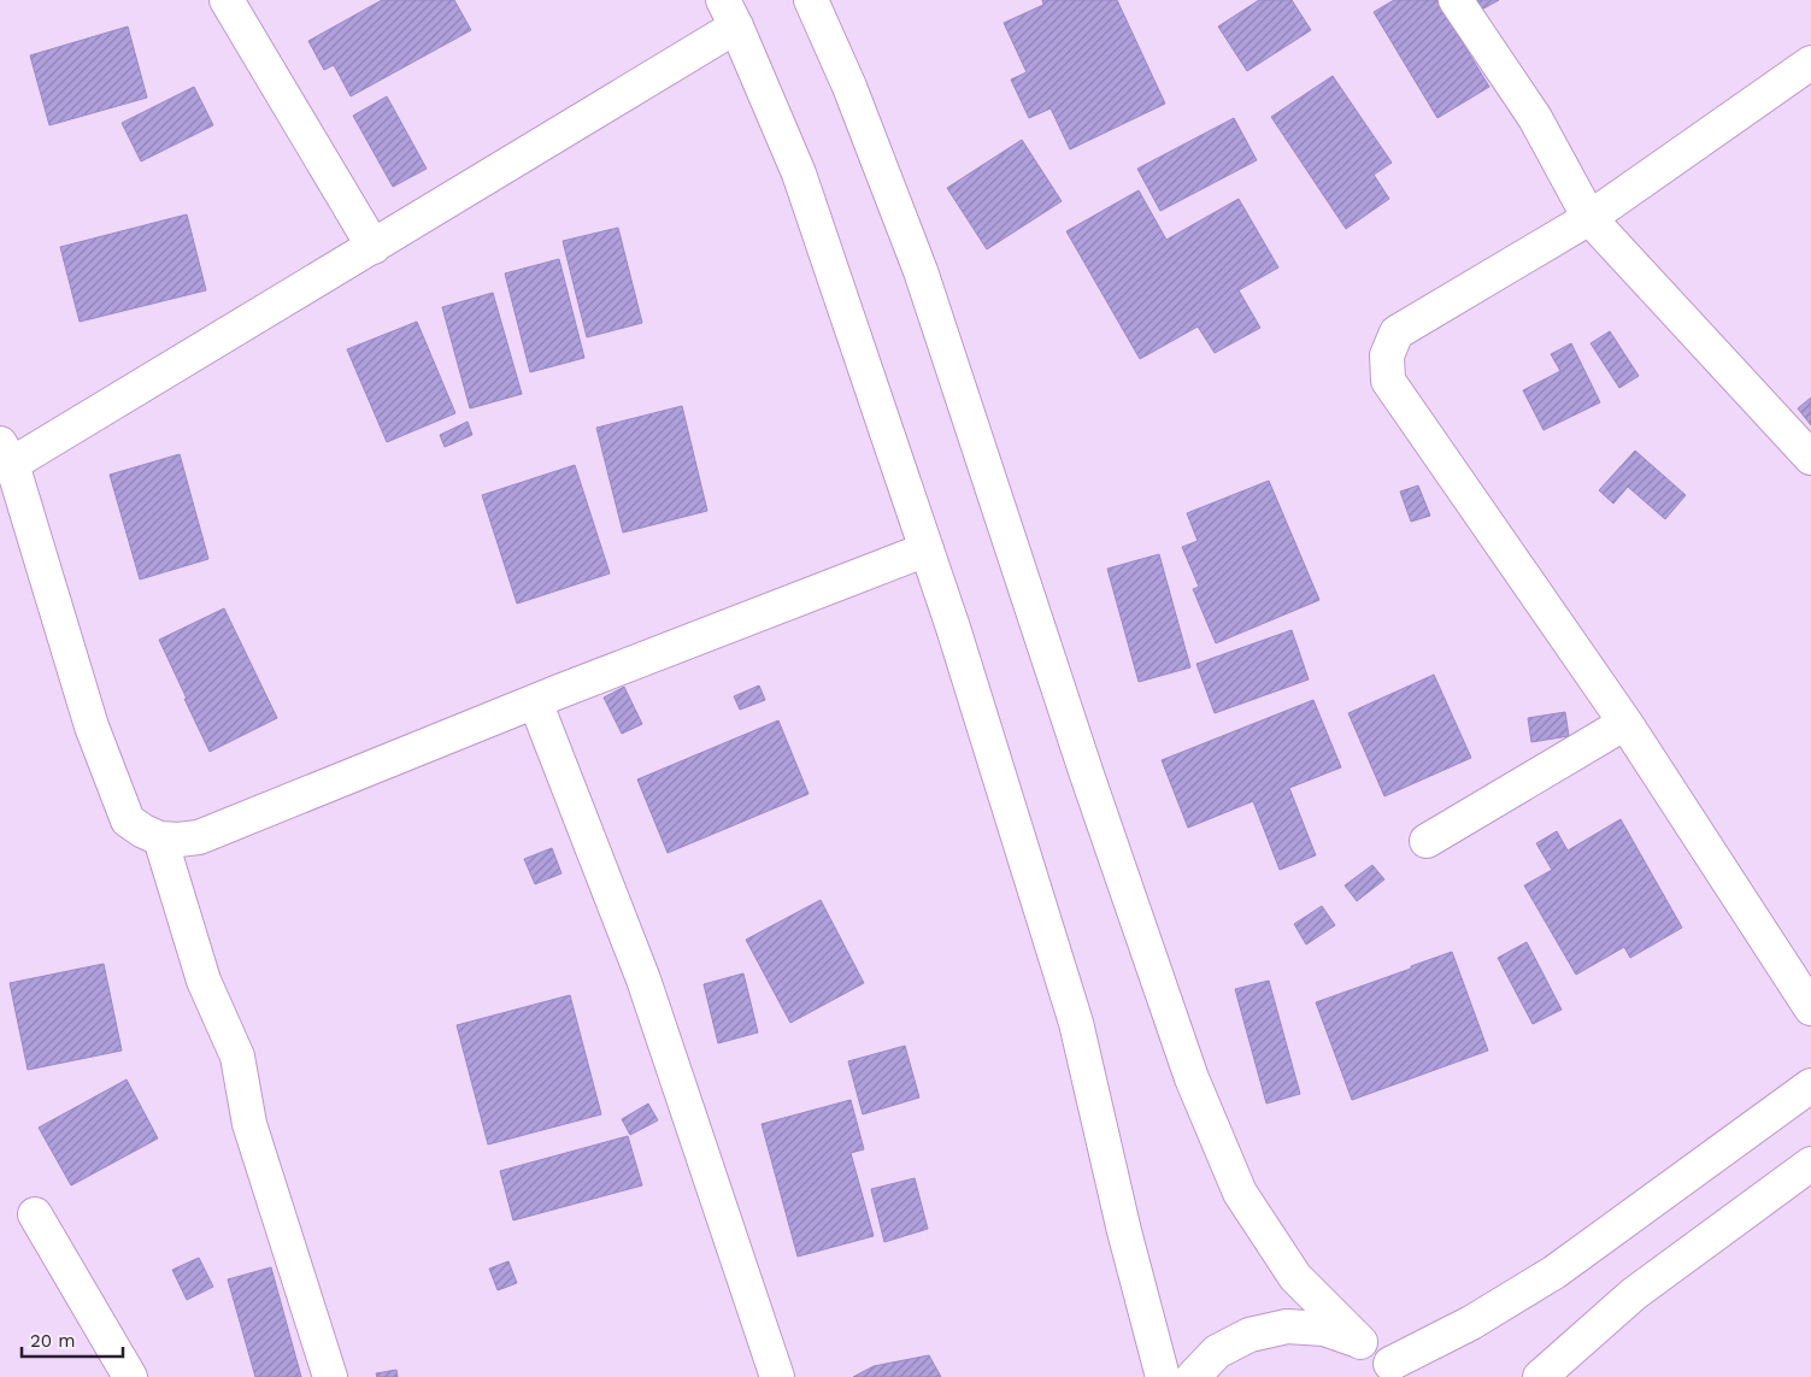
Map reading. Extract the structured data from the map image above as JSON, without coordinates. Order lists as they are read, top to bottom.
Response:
{
  "scale_bar": "20 m"
}
